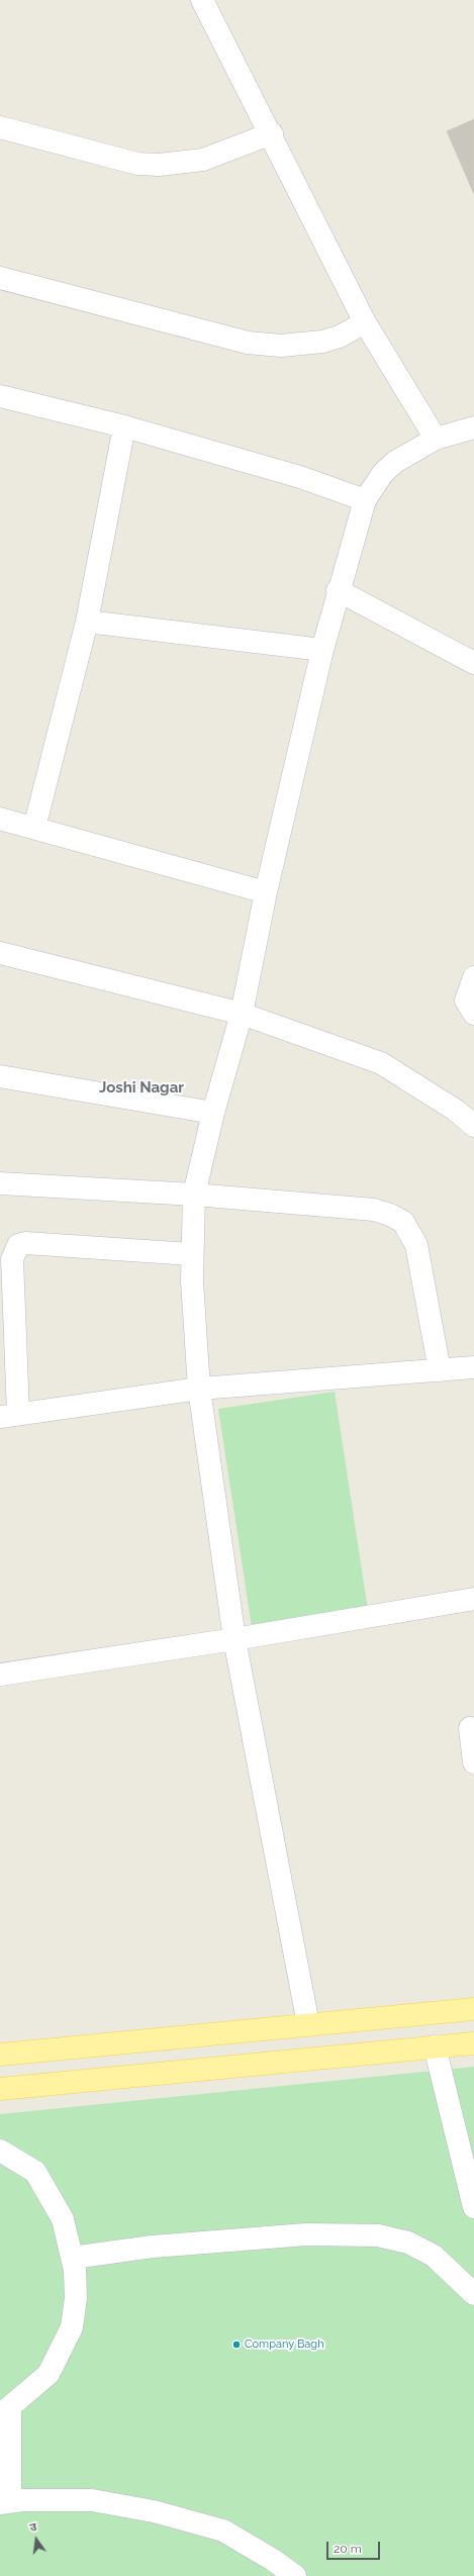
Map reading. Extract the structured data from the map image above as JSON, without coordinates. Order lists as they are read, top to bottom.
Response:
{
  "districts": ["Joshi Nagar"],
  "places": ["Company Bagh"],
  "scale_bar": "20 m",
  "north": "top"
}
